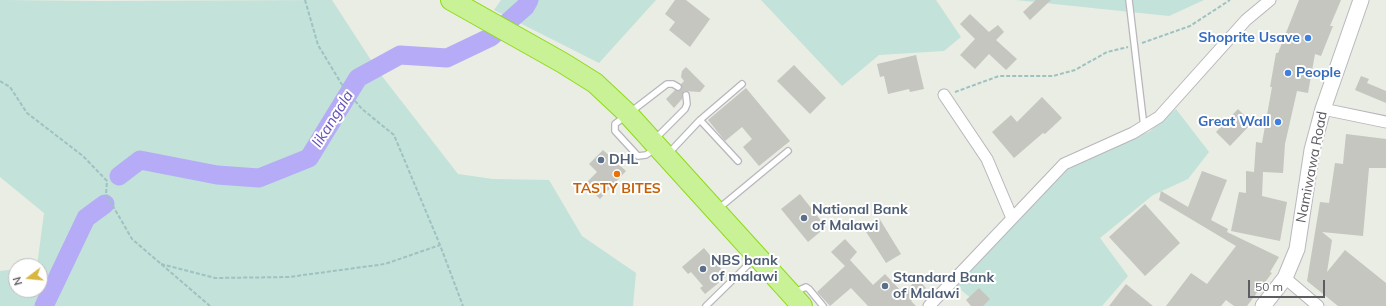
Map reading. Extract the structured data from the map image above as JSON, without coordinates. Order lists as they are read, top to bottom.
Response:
{
  "streets": {
    "street": ["Namiwawa Road"]
  },
  "water": ["likangala"],
  "places": [
    "Shoprite Usave",
    "People",
    "Great Wall",
    "DHL",
    "TASTY BITES",
    "National Bank of Malawi",
    "NBS bank of malawi",
    "Standard Bank of Malawi"
  ],
  "scale_bar": "50 m",
  "north": "left"
}
